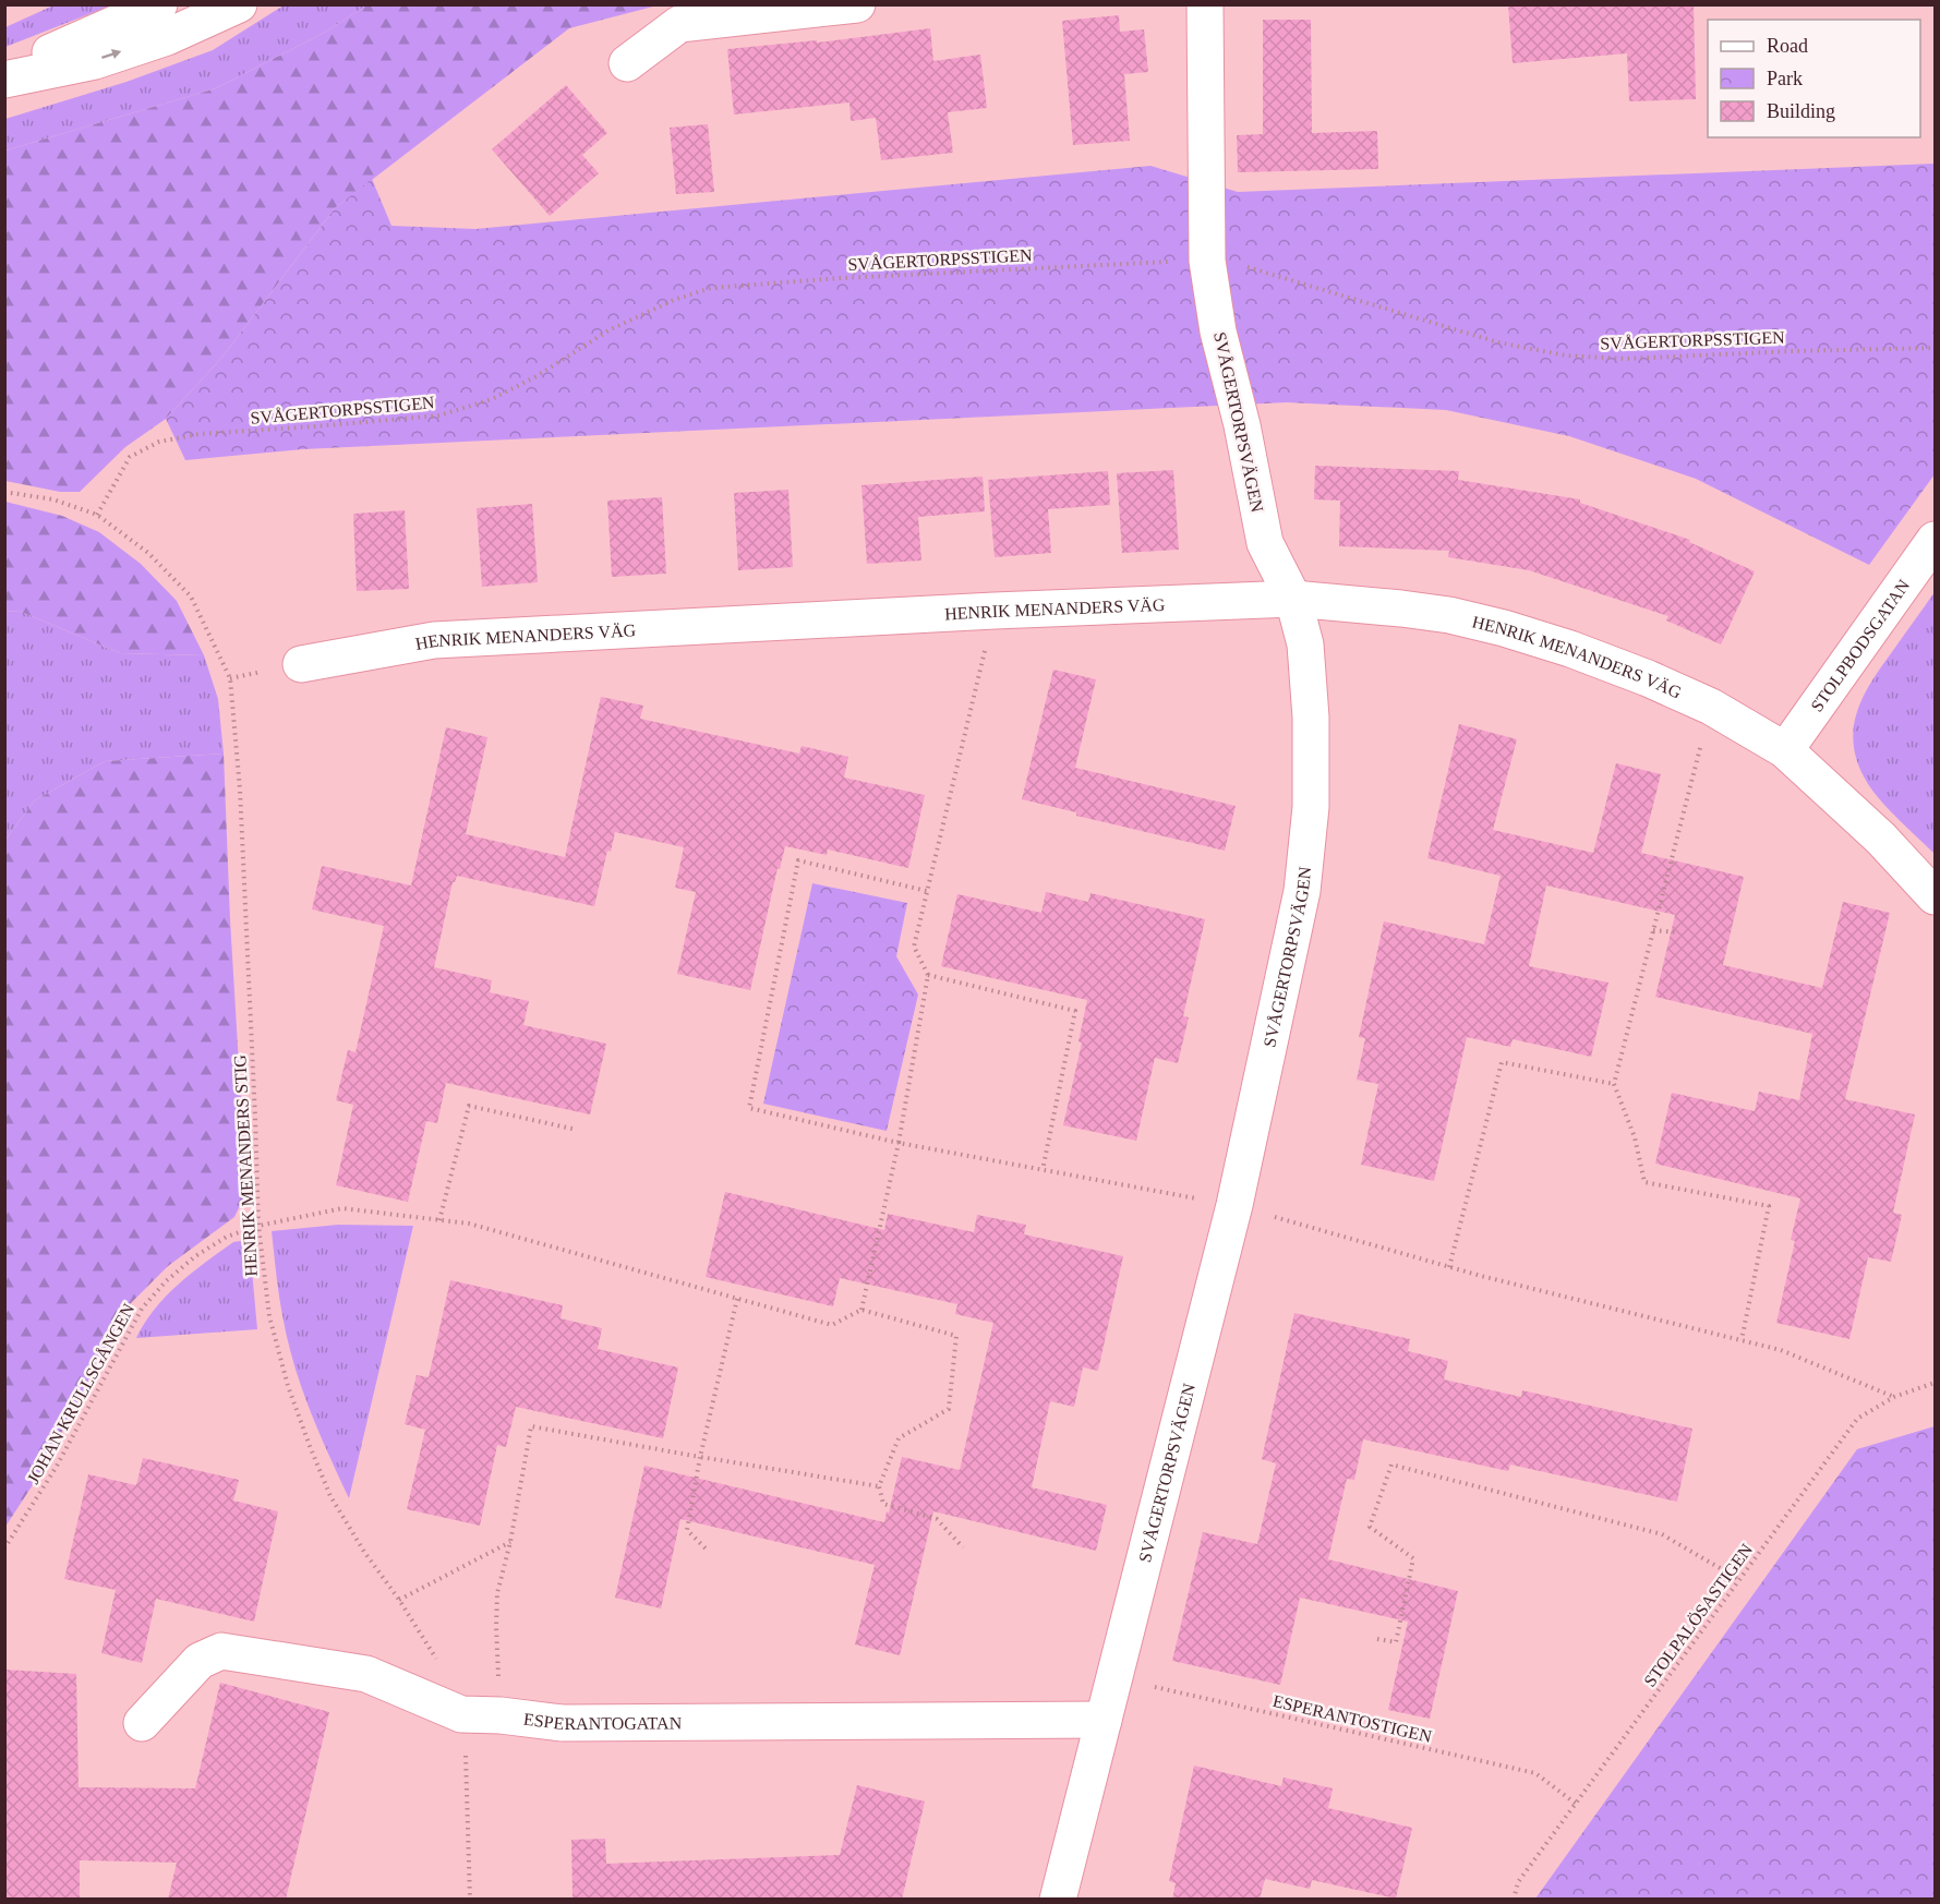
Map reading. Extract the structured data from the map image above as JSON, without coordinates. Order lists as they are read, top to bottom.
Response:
{
  "streets": {
    "street": [
      "SVÅGERTORPSVÄGEN",
      "HENRIK MENANDERS VÄG",
      "STOLPBODSGATAN",
      "ESPERANTOGATAN"
    ],
    "path": [
      "SVÅGERTORPSSTIGEN",
      "HENRIK MENANDERS STIG",
      "JOHAN KRULLSGÅNGEN",
      "STOLPALÖSASTIGEN",
      "ESPERANTOSTIGEN"
    ]
  },
  "crossings": [
    ["SVÅGERTORPSSTIGEN", "SVÅGERTORPSVÄGEN"],
    ["SVÅGERTORPSSTIGEN", "HENRIK MENANDERS STIG"],
    ["SVÅGERTORPSVÄGEN", "HENRIK MENANDERS VÄG"],
    ["SVÅGERTORPSVÄGEN", "ESPERANTOGATAN"],
    ["SVÅGERTORPSVÄGEN", "ESPERANTOSTIGEN"],
    ["HENRIK MENANDERS VÄG", "STOLPBODSGATAN"],
    ["HENRIK MENANDERS STIG", "JOHAN KRULLSGÅNGEN"],
    ["HENRIK MENANDERS STIG", "ESPERANTOGATAN"],
    ["STOLPALÖSASTIGEN", "ESPERANTOSTIGEN"]
  ],
  "legend": ["Road", "Park", "Building"]
}
